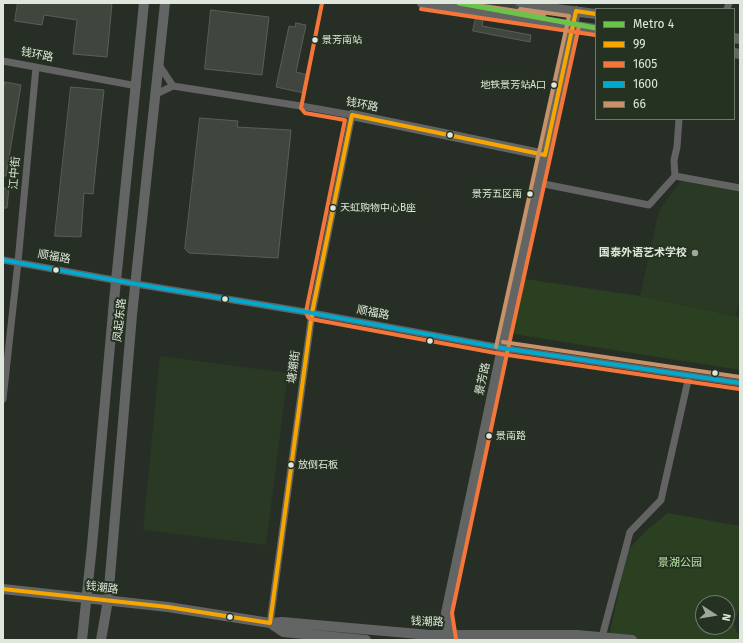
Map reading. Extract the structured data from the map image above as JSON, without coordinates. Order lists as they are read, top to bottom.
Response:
{
  "streets": {
    "main road": [
      "钱环路",
      "凤起东路",
      "景芳路",
      "钱潮路"
    ],
    "street": ["江中街", "顺福路", "塘潮街"]
  },
  "crossings": [
    ["钱环路", "江中街"],
    ["钱环路", "凤起东路"],
    ["钱环路", "塘潮街"],
    ["钱环路", "景芳路"],
    ["江中街", "顺福路"],
    ["顺福路", "凤起东路"],
    ["顺福路", "塘潮街"],
    ["顺福路", "景芳路"],
    ["凤起东路", "钱潮路"],
    ["塘潮街", "钱潮路"],
    ["景芳路", "钱潮路"]
  ],
  "parks": ["景湖公园"],
  "places": [
    "景芳南站",
    "地铁景芳站A口",
    "景芳五区南",
    "天虹购物中心B座",
    "国泰外语艺术学校",
    "景南路",
    "放倒石板"
  ],
  "lines": [
    "metro line 4",
    "transit line 1605",
    "transit line 66",
    "transit line 99",
    "transit line 1600"
  ],
  "legend": [
    "Metro 4",
    "99",
    "1605",
    "1600",
    "66"
  ],
  "north": "right"
}
